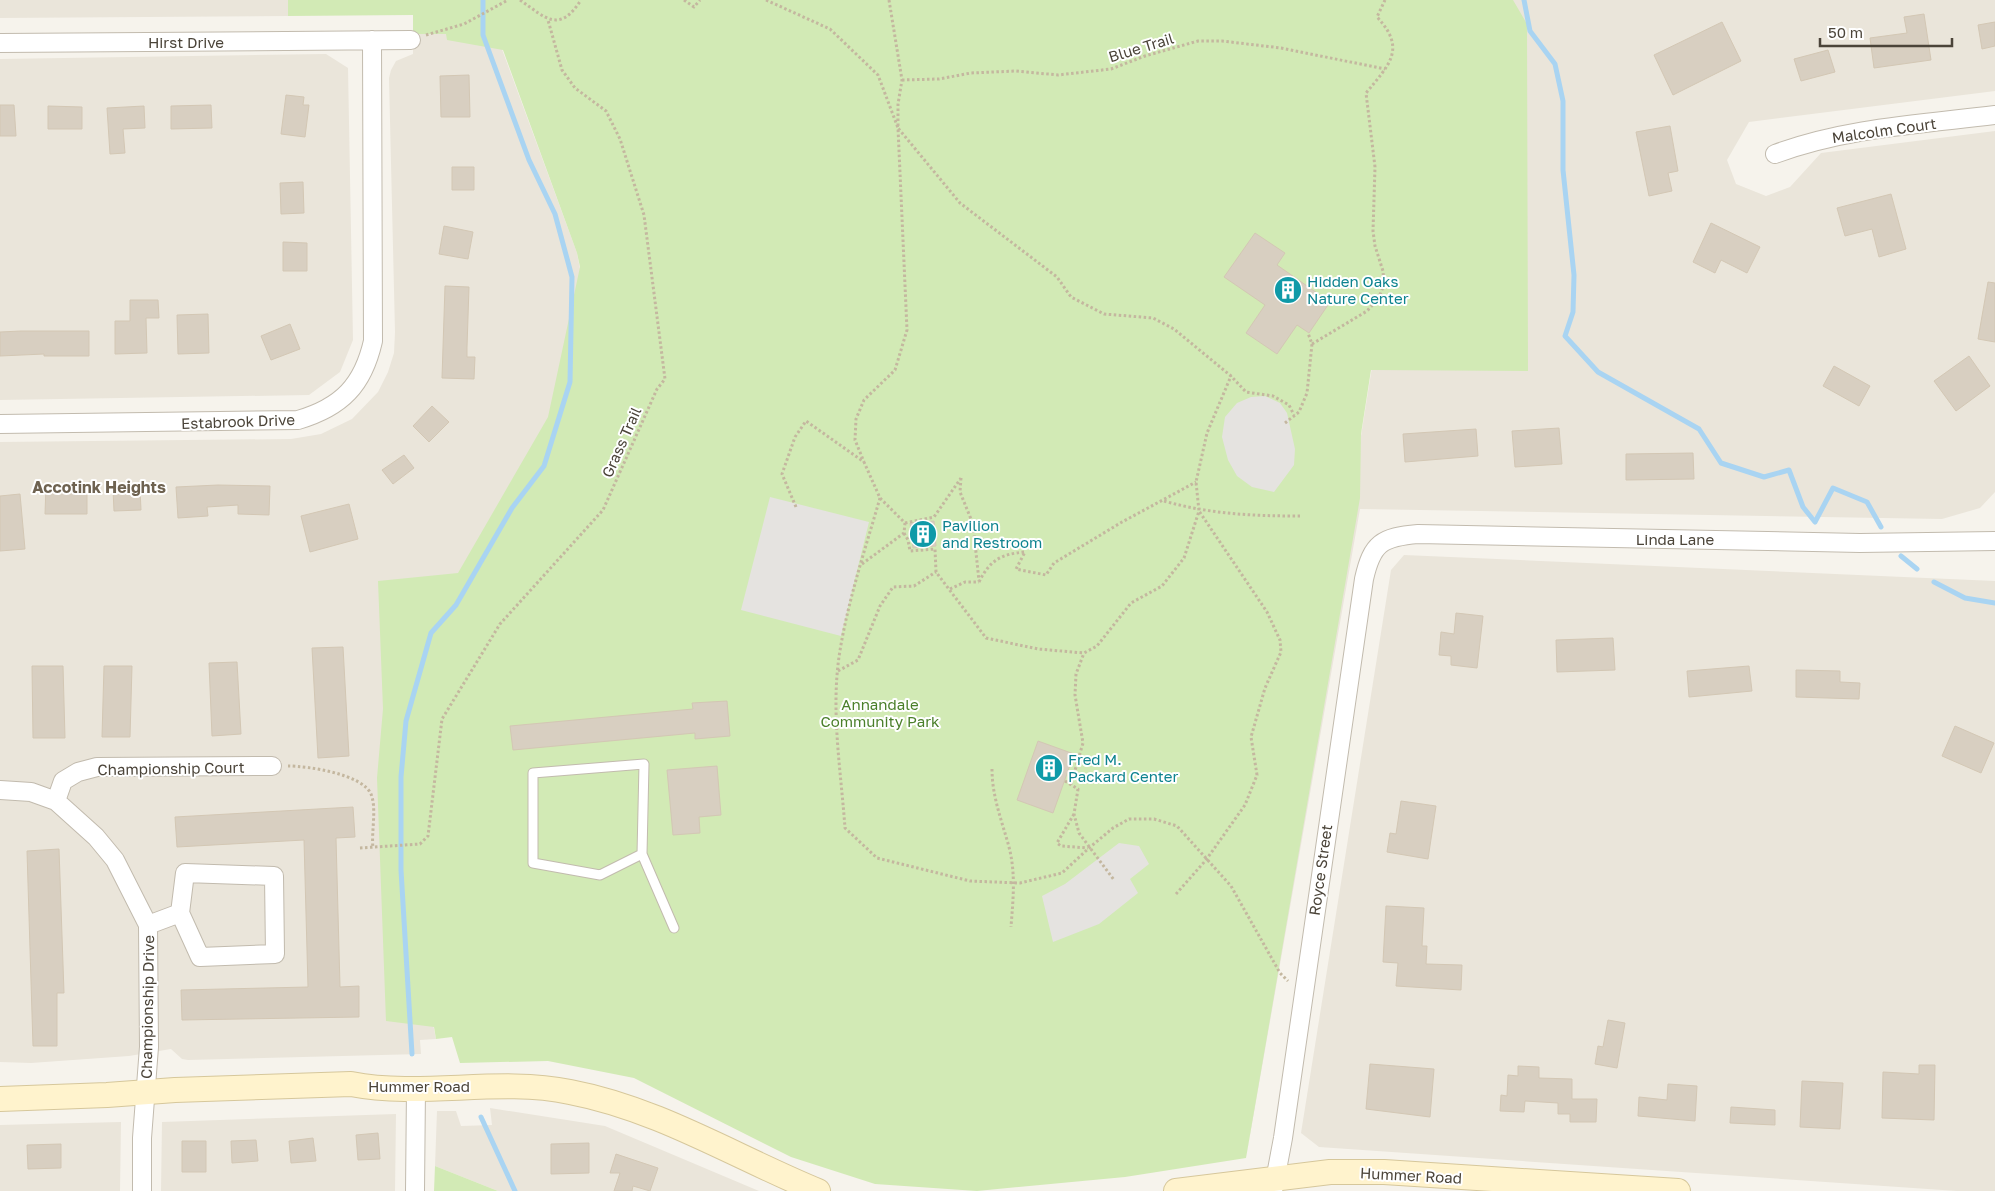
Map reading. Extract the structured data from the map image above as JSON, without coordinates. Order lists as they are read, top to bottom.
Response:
{
  "streets": {
    "main road": ["Hummer Road"],
    "street": [
      "Hirst Drive",
      "Malcolm Court",
      "Estabrook Drive",
      "Linda Lane",
      "Championship Court",
      "Royce Street",
      "Championship Drive"
    ],
    "path": ["Blue Trail", "Grass Trail"]
  },
  "crossings": [
    ["Hirst Drive", "Estabrook Drive"],
    ["Linda Lane", "Royce Street"],
    ["Championship Court", "Championship Drive"],
    ["Royce Street", "Hummer Road"],
    ["Championship Drive", "Hummer Road"]
  ],
  "districts": ["Accotink Heights"],
  "parks": ["Annandale Community Park"],
  "places": {
    "building": ["Hidden Oaks Nature Center", "Pavilion and Restroom", "Fred M. Packard Center"]
  },
  "scale_bar": "50 m"
}
